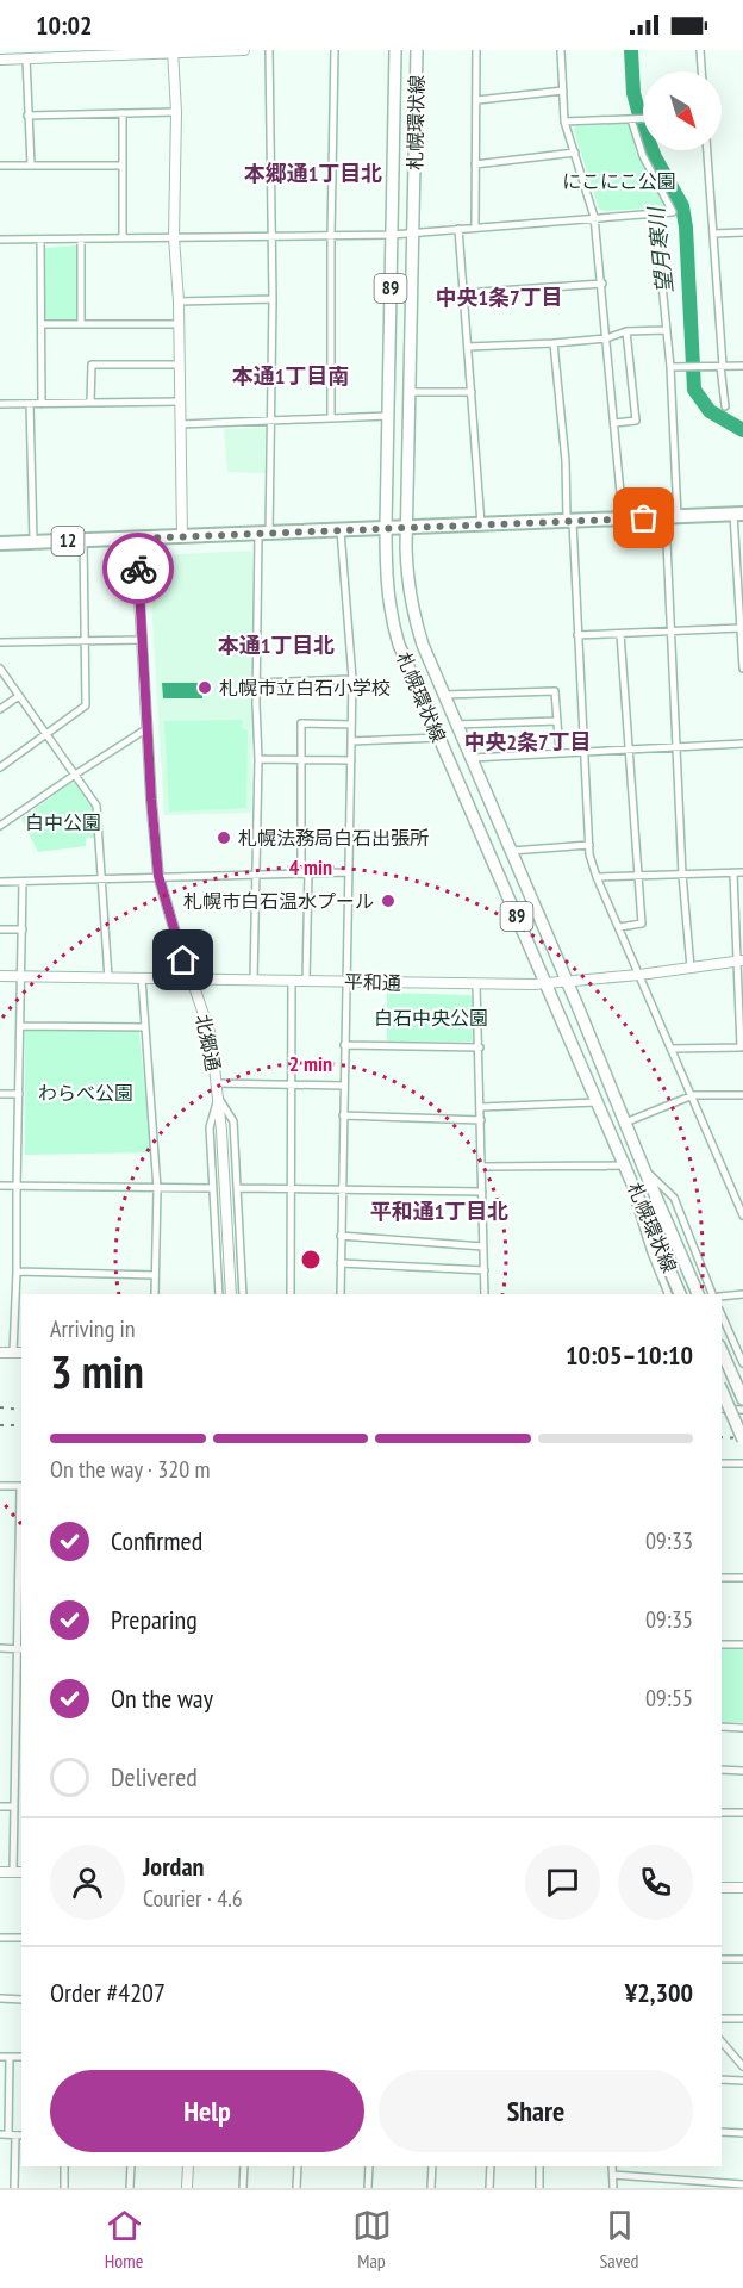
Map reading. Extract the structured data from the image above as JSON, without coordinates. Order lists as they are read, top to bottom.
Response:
{
  "streets": {
    "highway": ["12"],
    "main road": ["札幌環状線", "89"],
    "street": ["平和通", "北郷通"]
  },
  "crossings": [
    ["札幌環状線", "12"],
    ["札幌環状線", "平和通"],
    ["12", "北郷通"],
    ["平和通", "北郷通"]
  ],
  "districts": [
    "本郷通1丁目北",
    "中央1条7丁目",
    "本通1丁目南",
    "本通1丁目北",
    "中央2条7丁目",
    "平和通1丁目北"
  ],
  "water": ["望月寒川"],
  "parks": [
    "にこにこ公園",
    "白中公園",
    "白石中央公園",
    "わらべ公園"
  ],
  "places": ["札幌市立白石小学校", "札幌法務局白石出張所", "札幌市白石温水プール"],
  "north": "bottom right",
  "page": {
    "status": "10:02",
    "heading": ["3 min", "Arriving in", "10:05–10:10"],
    "panel": [
      "Jordan",
      "Courier · 4.6",
      "Order #4207",
      "¥2,300"
    ],
    "bar": "On the way · 320 m",
    "list": [
      ["Confirmed", "09:33"],
      ["Preparing", "09:35"],
      ["On the way", "09:55"],
      "Delivered"
    ],
    "buttons": ["Help", "Share"],
    "tabs": ["Home", "Map", "Saved"]
  },
  "rings": ["4 min", "2 min"]
}
